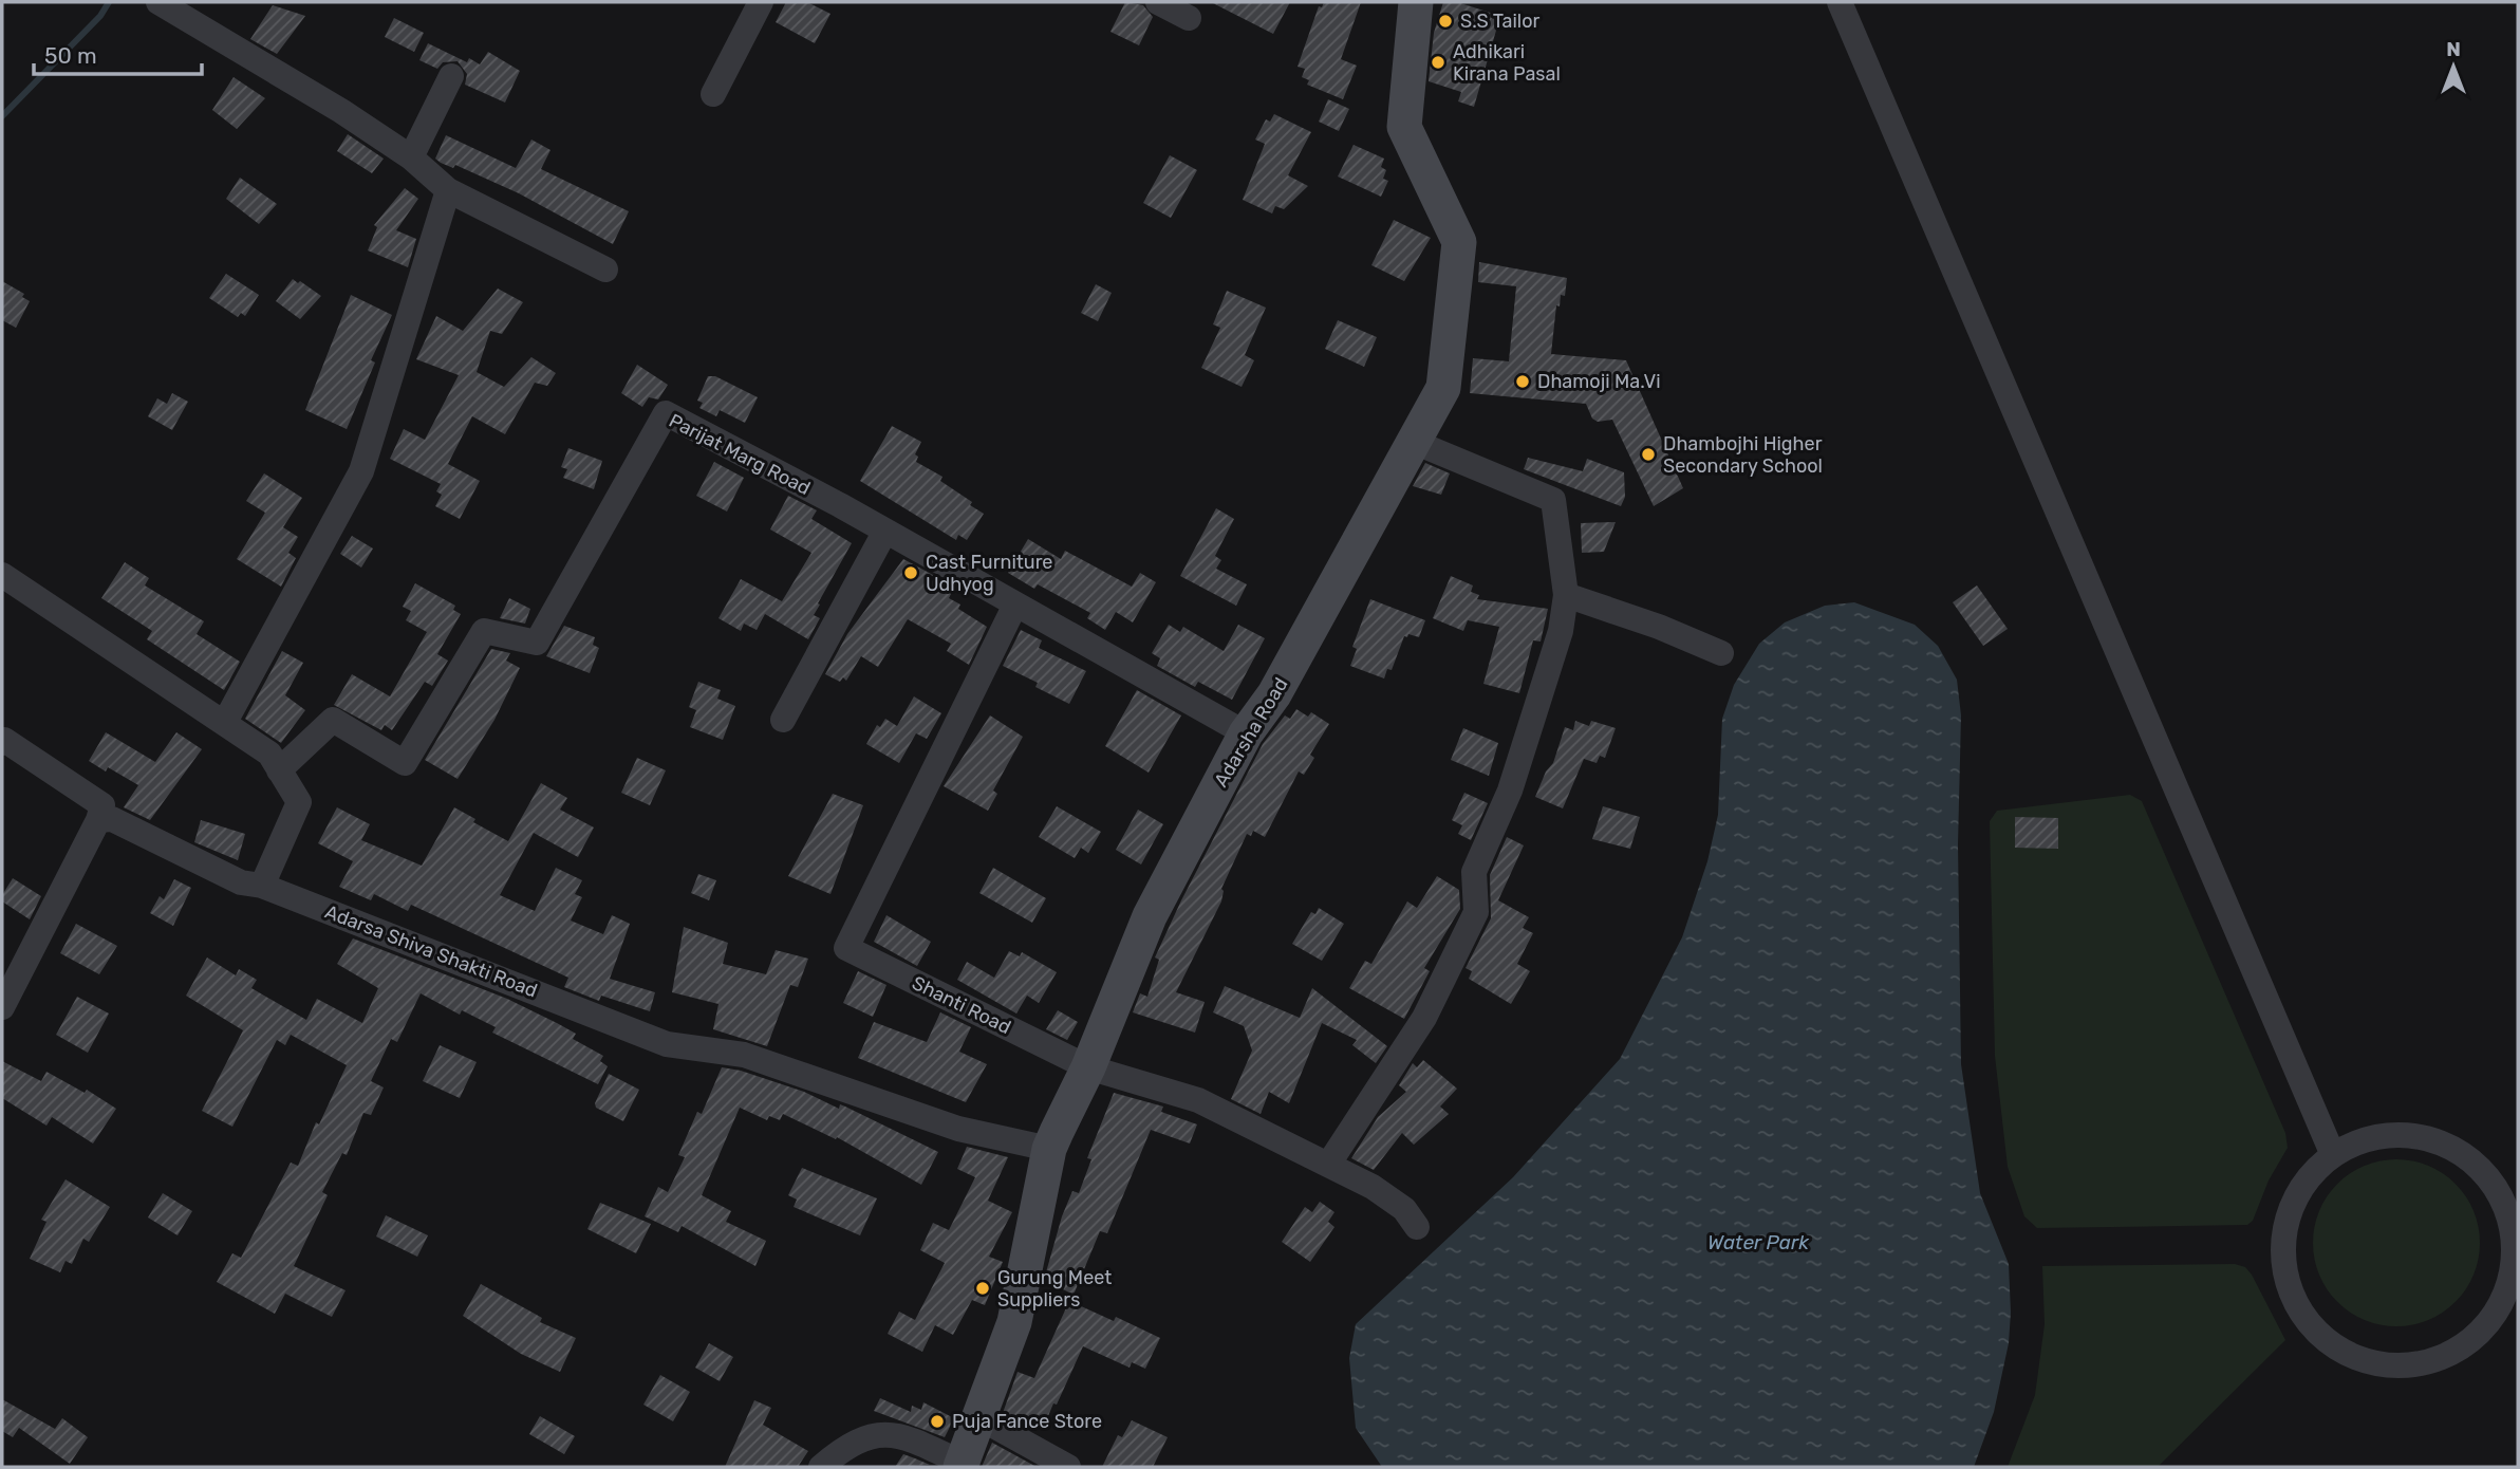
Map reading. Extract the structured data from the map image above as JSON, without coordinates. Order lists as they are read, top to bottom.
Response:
{
  "streets": {
    "main road": ["Adarsha Road"],
    "street": ["Parijat Marg Road", "Adarsa Shiva Shakti Road", "Shanti Road"]
  },
  "crossings": [
    ["Parijat Marg Road", "Adarsha Road"],
    ["Parijat Marg Road", "Shanti Road"],
    ["Adarsha Road", "Adarsa Shiva Shakti Road"],
    ["Adarsha Road", "Shanti Road"]
  ],
  "water": ["Water Park"],
  "places": [
    "S.S Tailor",
    "Adhikari Kirana Pasal",
    "Dhamoji Ma.Vi",
    "Dhambojhi Higher Secondary School",
    "Cast Furniture Udhyog",
    "Gurung Meet Suppliers",
    "Puja Fance Store"
  ],
  "scale_bar": "50 m",
  "north": "top"
}
